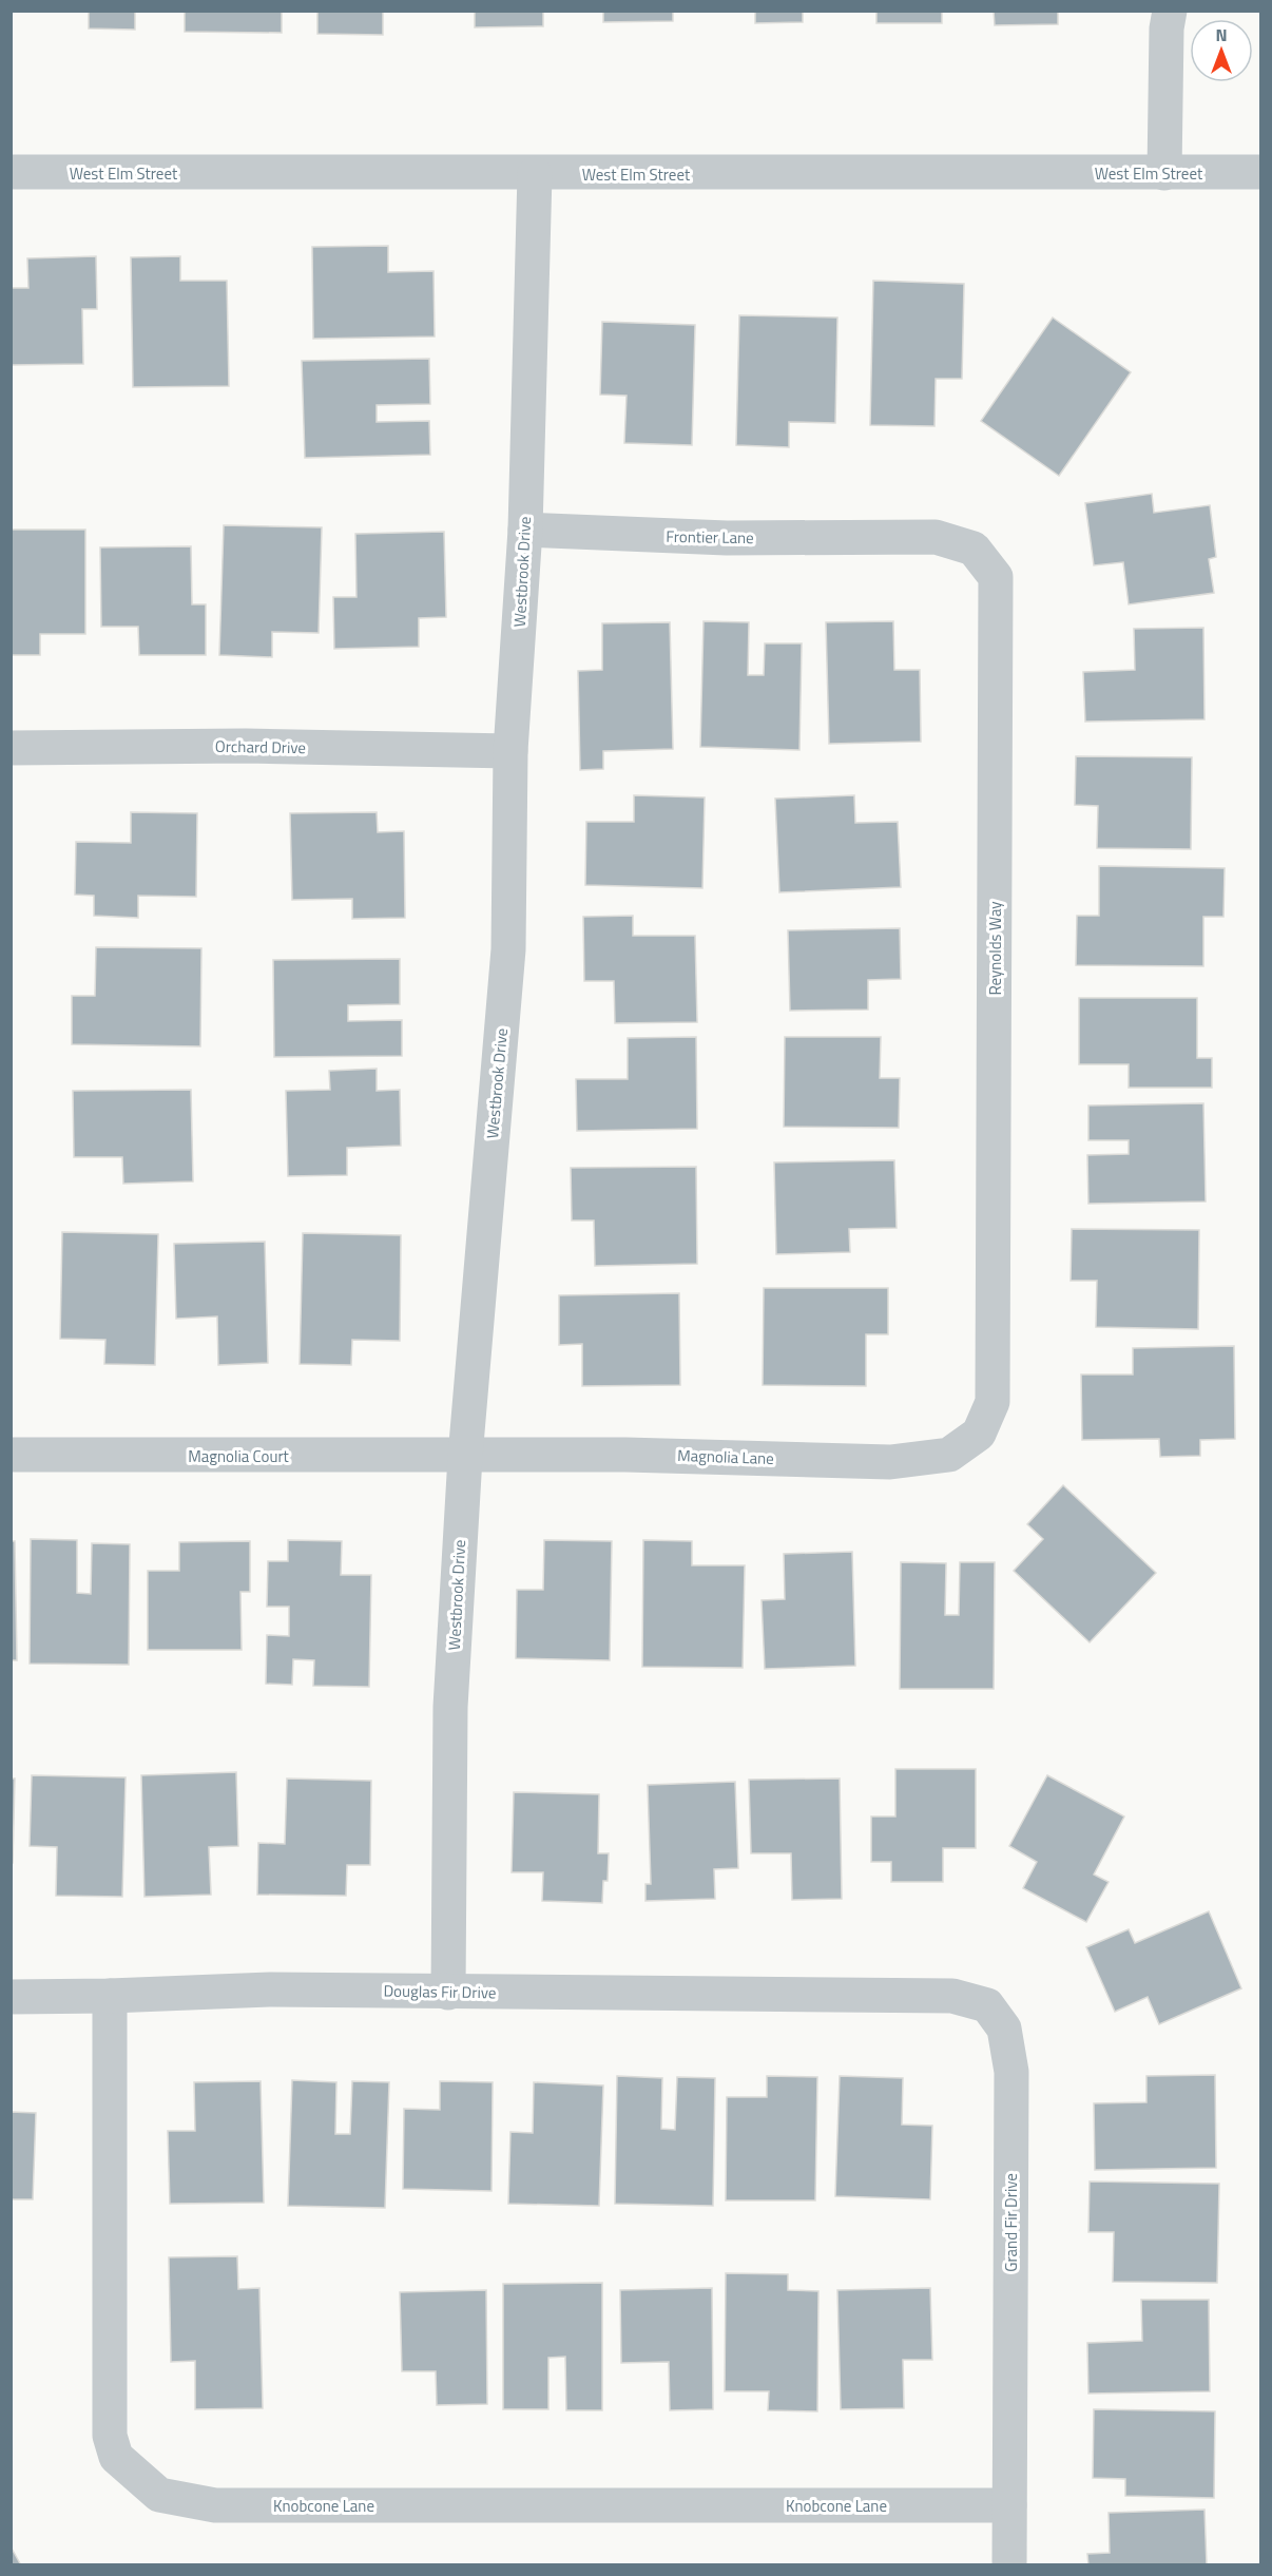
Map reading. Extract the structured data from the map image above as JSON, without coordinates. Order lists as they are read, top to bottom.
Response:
{
  "streets": {
    "street": [
      "West Elm Street",
      "Frontier Lane",
      "Westbrook Drive",
      "Orchard Drive",
      "Reynolds Way",
      "Magnolia Court",
      "Magnolia Lane",
      "Douglas Fir Drive",
      "Grand Fir Drive",
      "Knobcone Lane"
    ]
  },
  "crossings": [
    ["West Elm Street", "Westbrook Drive"],
    ["Frontier Lane", "Westbrook Drive"],
    ["Frontier Lane", "Reynolds Way"],
    ["Westbrook Drive", "Orchard Drive"],
    ["Westbrook Drive", "Magnolia Court"],
    ["Westbrook Drive", "Magnolia Lane"],
    ["Westbrook Drive", "Douglas Fir Drive"],
    ["Reynolds Way", "Magnolia Lane"],
    ["Magnolia Court", "Magnolia Lane"],
    ["Douglas Fir Drive", "Grand Fir Drive"],
    ["Douglas Fir Drive", "Knobcone Lane"],
    ["Grand Fir Drive", "Knobcone Lane"]
  ],
  "north": "top"
}
